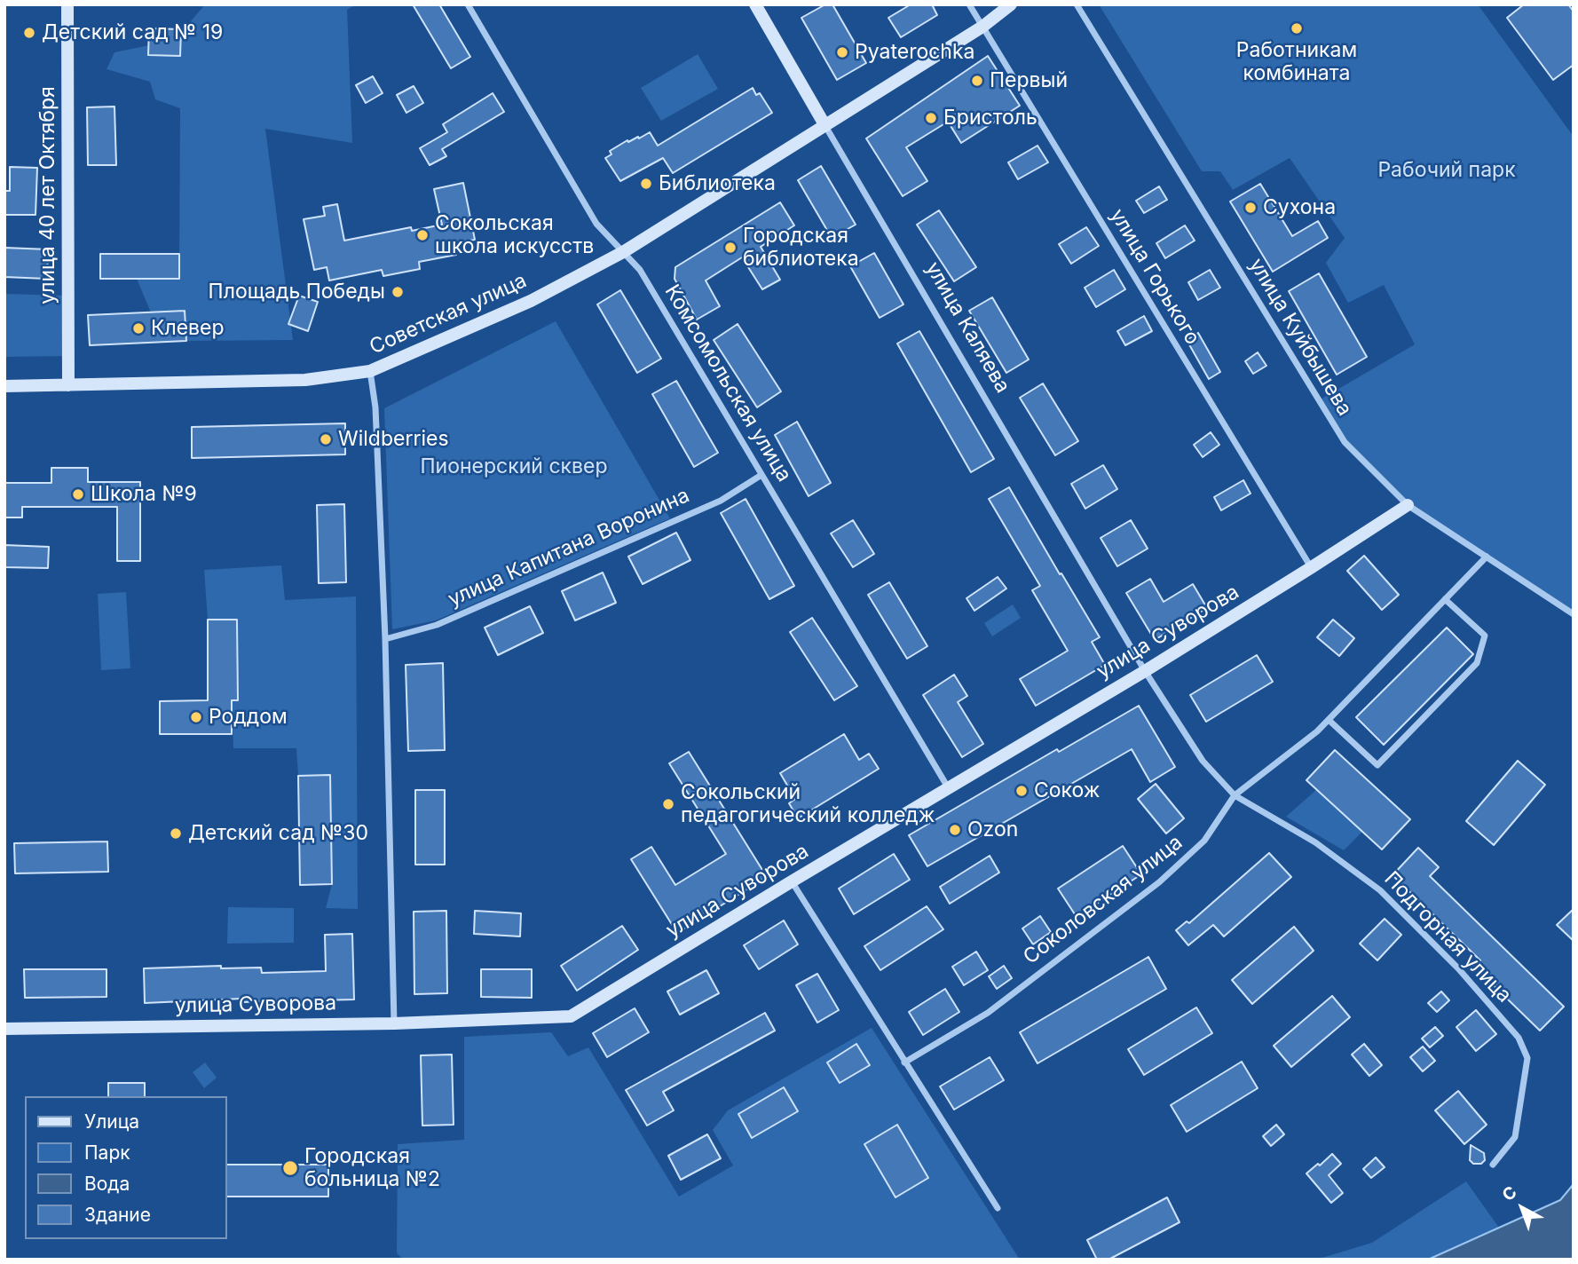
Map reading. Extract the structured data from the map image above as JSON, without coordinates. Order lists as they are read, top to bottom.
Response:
{
  "streets": {
    "street": [
      "улица 40 лет Октября",
      "улица Горького",
      "Советская улица",
      "улица Каляева",
      "улица Куйбышева",
      "Комсомольская улица",
      "улица Капитана Воронина",
      "улица Суворова",
      "Соколовская улица",
      "Подгорная улица"
    ]
  },
  "crossings": [
    ["улица 40 лет Октября", "Советская улица"],
    ["улица Горького", "Советская улица"],
    ["улица Горького", "улица Суворова"],
    ["Советская улица", "улица Каляева"],
    ["Советская улица", "Комсомольская улица"],
    ["улица Каляева", "улица Суворова"],
    ["улица Каляева", "Подгорная улица"],
    ["улица Куйбышева", "улица Суворова"],
    ["улица Куйбышева", "Соколовская улица"],
    ["Комсомольская улица", "улица Капитана Воронина"],
    ["Комсомольская улица", "улица Суворова"],
    ["улица Суворова", "Подгорная улица"],
    ["Соколовская улица", "Подгорная улица"]
  ],
  "parks": ["Рабочий парк", "Пионерский сквер"],
  "places": [
    "Работникам комбината",
    "Детский сад № 19",
    "Pyaterochka",
    "Первый",
    "Бристоль",
    "Библиотека",
    "Сухона",
    "Сокольская школа искусств",
    "Городская библиотека",
    "Площадь Победы",
    "Клевер",
    "Wildberries",
    "Школа №9",
    "Роддом",
    "Сокож",
    "Сокольский педагогический колледж",
    "Ozon",
    "Детский сад №30",
    "Городская больница №2"
  ],
  "legend": [
    "Улица",
    "Парк",
    "Вода",
    "Здание"
  ],
  "north": "top left"
}
